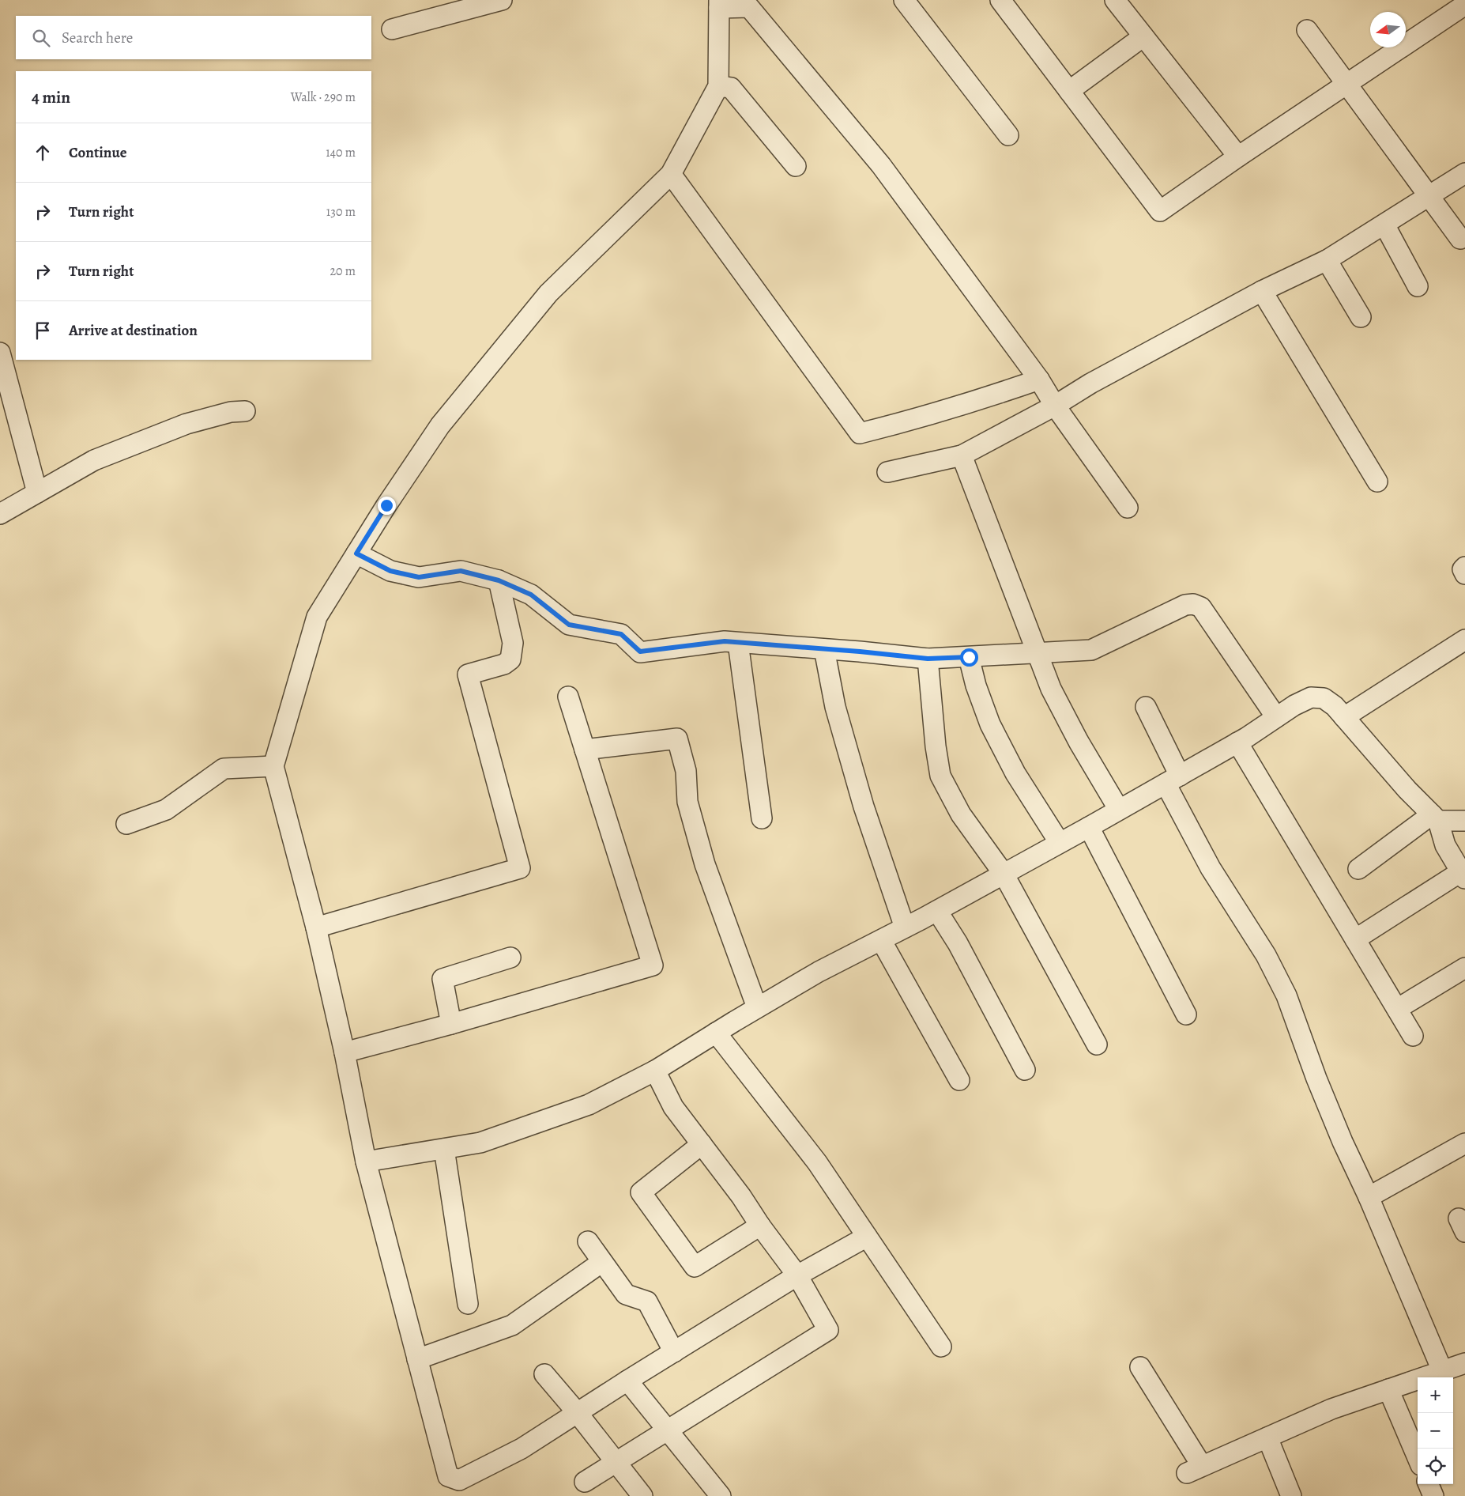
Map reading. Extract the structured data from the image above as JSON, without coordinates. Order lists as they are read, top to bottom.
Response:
{
  "north": "left",
  "page": {
    "search": "Search here",
    "heading": ["4 min", "Walk · 290 m"],
    "list": [
      ["Continue", "140 m"],
      ["Turn right", "130 m"],
      ["Turn right", "20 m"],
      "Arrive at destination"
    ],
    "map_buttons": ["+", "−"]
  }
}
